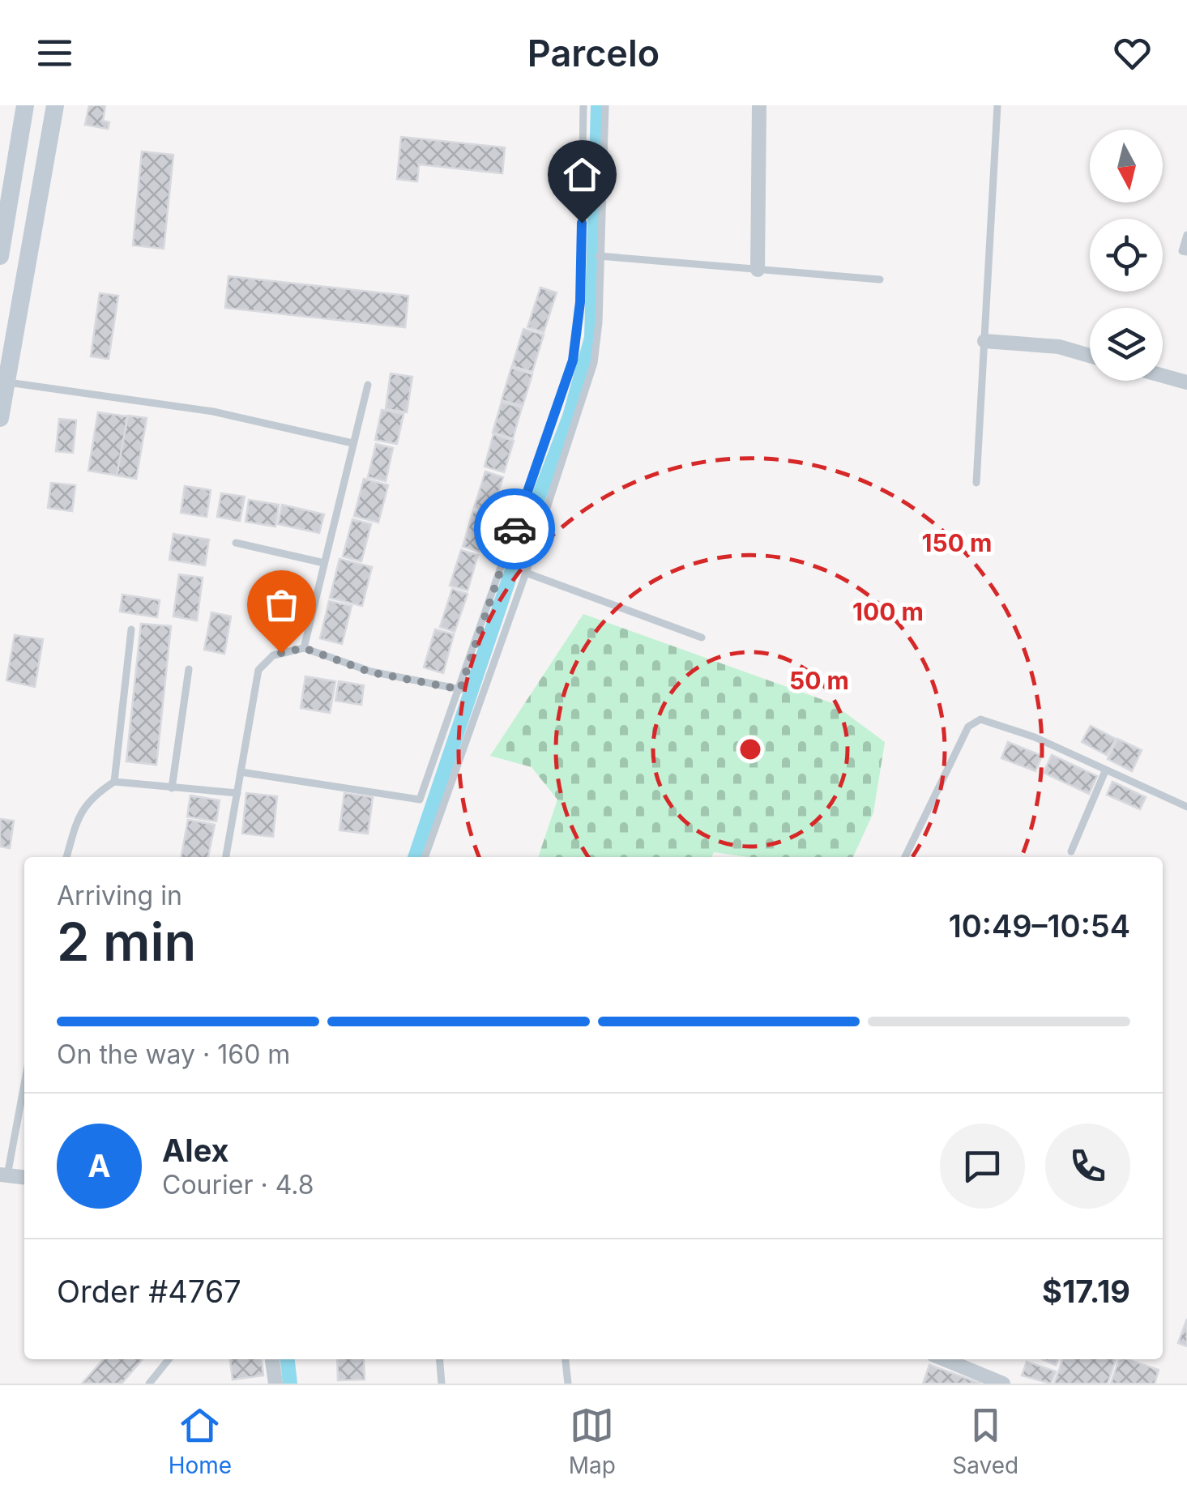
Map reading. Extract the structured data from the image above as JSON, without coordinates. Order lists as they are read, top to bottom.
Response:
{
  "north": "bottom",
  "page": {
    "header": "Parcelo",
    "heading": ["2 min", "Arriving in", "10:49–10:54"],
    "panel": [
      "Alex",
      "Courier · 4.8",
      "Order #4767",
      "$17.19"
    ],
    "bar": "On the way · 160 m",
    "round": "A",
    "tabs": ["Home", "Map", "Saved"]
  },
  "rings": ["150 m", "100 m", "50 m"]
}
